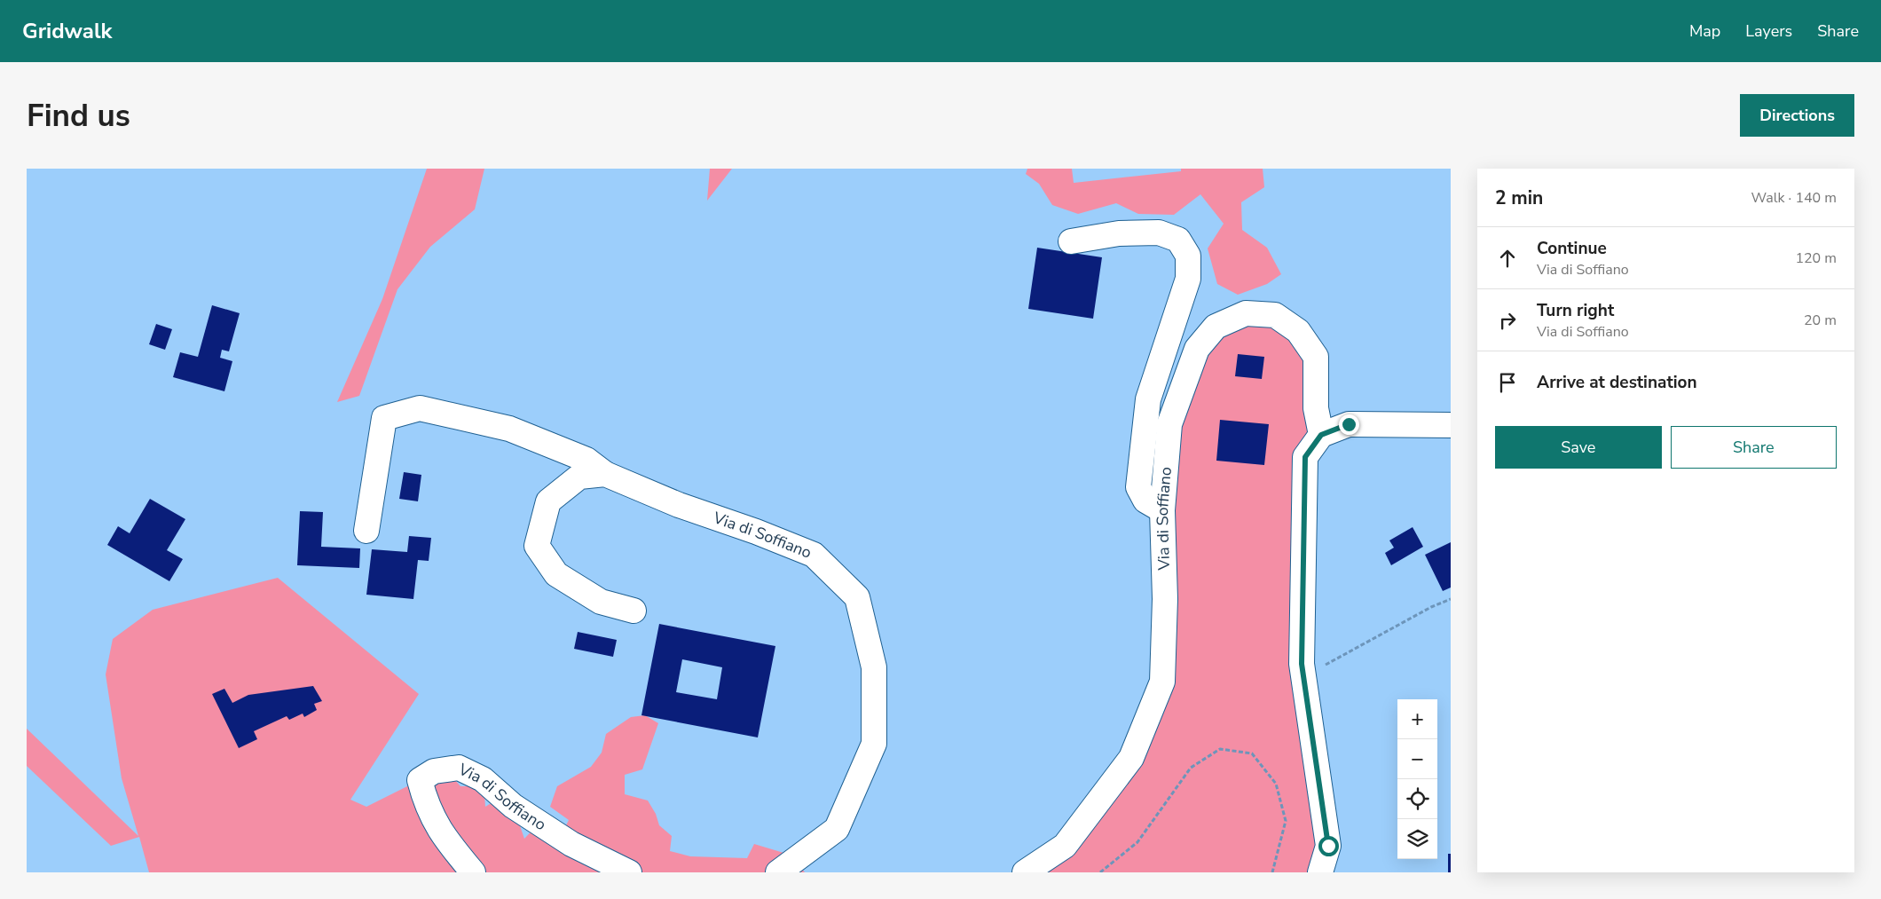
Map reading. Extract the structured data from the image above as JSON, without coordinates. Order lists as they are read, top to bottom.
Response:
{
  "streets": {
    "street": ["Via di Soffiano"]
  },
  "page": {
    "header": "Gridwalk",
    "nav": ["Map", "Layers", "Share"],
    "buttons": [
      "Directions",
      ["Save", "Share"]
    ],
    "title": "Find us",
    "heading": ["2 min", "Walk · 140 m"],
    "list": [
      ["Continue", "Via di Soffiano", "120 m"],
      ["Turn right", "Via di Soffiano", "20 m"],
      "Arrive at destination"
    ],
    "map_buttons": ["+", "−"]
  }
}
